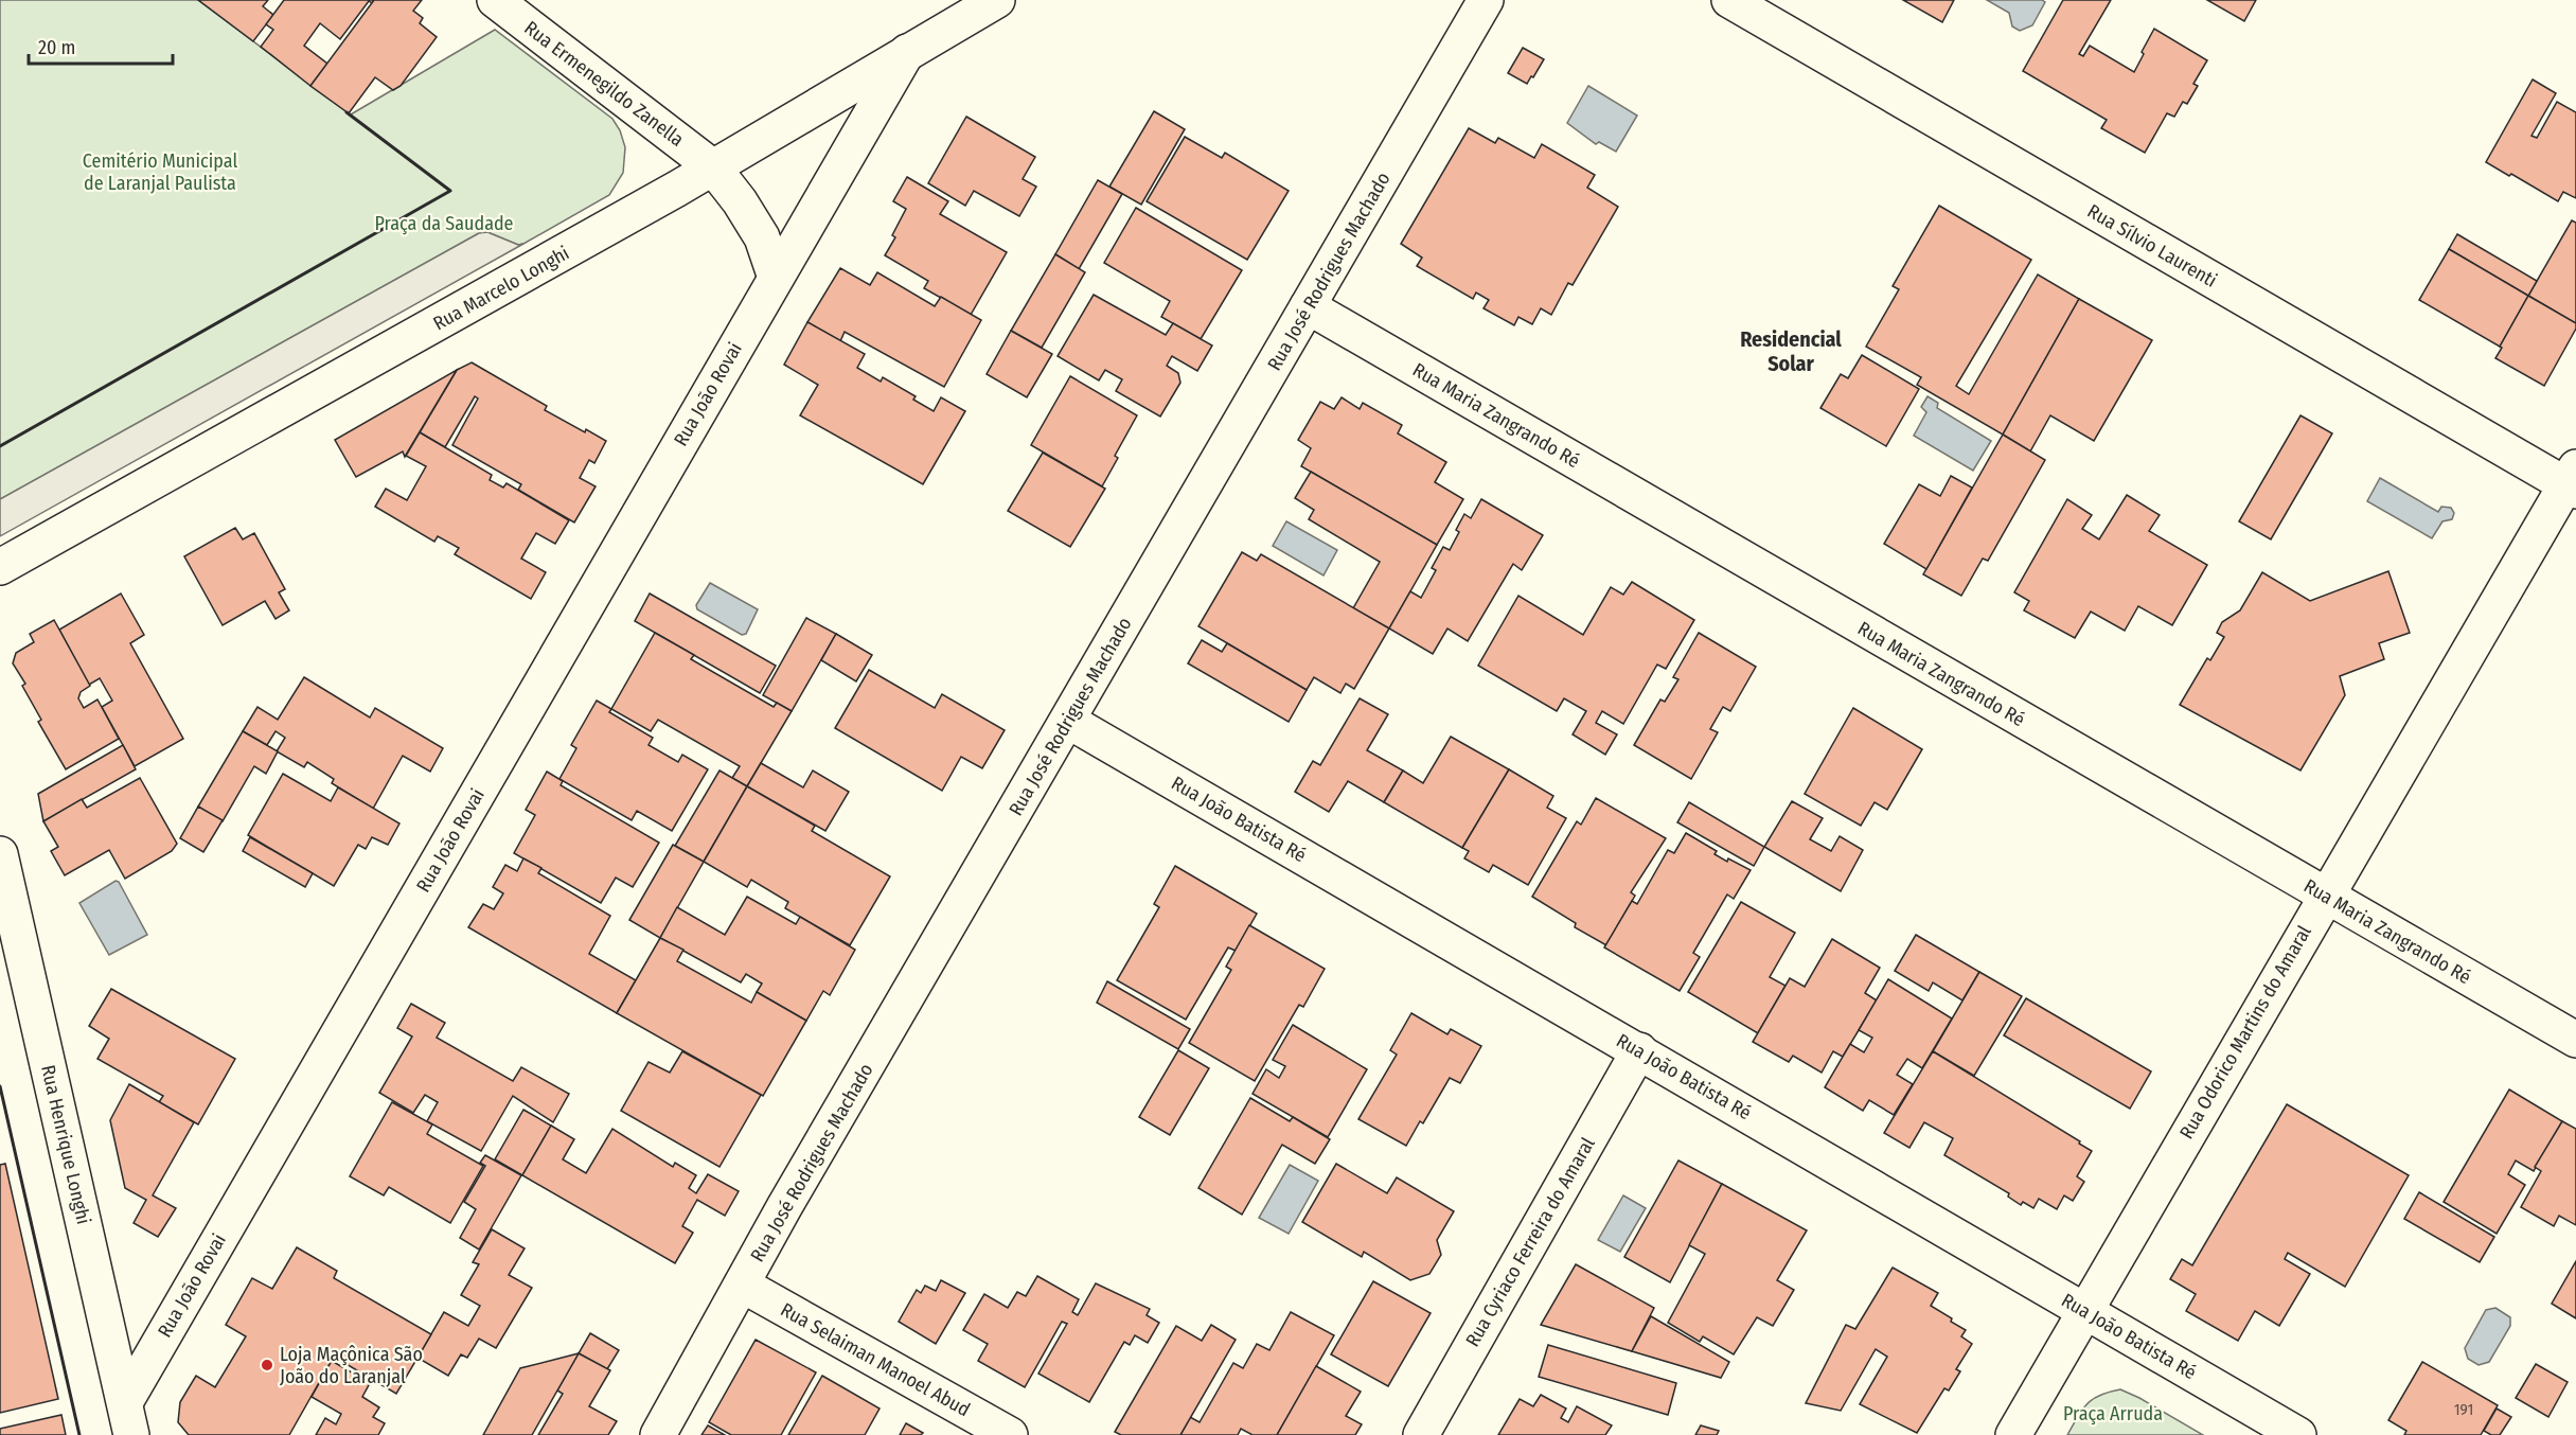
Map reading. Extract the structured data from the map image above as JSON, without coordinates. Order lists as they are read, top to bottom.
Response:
{
  "streets": {
    "street": [
      "Rua Ermenegildo Zanella",
      "Rua Sílvio Laurenti",
      "Rua José Rodrigues Machado",
      "Rua Marcelo Longhi",
      "Rua João Rovai",
      "Rua Maria Zangrando Ré",
      "Rua João Batista Ré",
      "Rua Odorico Martins do Amaral",
      "Rua Henrique Longhi",
      "Rua Cyriaco Ferreira do Amaral",
      "Rua Selaiman Manoel Abud"
    ]
  },
  "crossings": [
    ["Rua Ermenegildo Zanella", "Rua Marcelo Longhi"],
    ["Rua Sílvio Laurenti", "Rua Odorico Martins do Amaral"],
    ["Rua José Rodrigues Machado", "Rua Maria Zangrando Ré"],
    ["Rua José Rodrigues Machado", "Rua João Batista Ré"],
    ["Rua José Rodrigues Machado", "Rua Selaiman Manoel Abud"],
    ["Rua Marcelo Longhi", "Rua João Rovai"],
    ["Rua João Rovai", "Rua Henrique Longhi"],
    ["Rua Maria Zangrando Ré", "Rua Odorico Martins do Amaral"],
    ["Rua João Batista Ré", "Rua Odorico Martins do Amaral"],
    ["Rua João Batista Ré", "Rua Cyriaco Ferreira do Amaral"]
  ],
  "districts": ["Residencial Solar"],
  "parks": ["Cemitério Municipal de Laranjal Paulista", "Praça da Saudade", "Praça Arruda"],
  "places": ["Loja Maçônica São João do Laranjal"],
  "house_numbers": ["191"],
  "scale_bar": "20 m"
}
